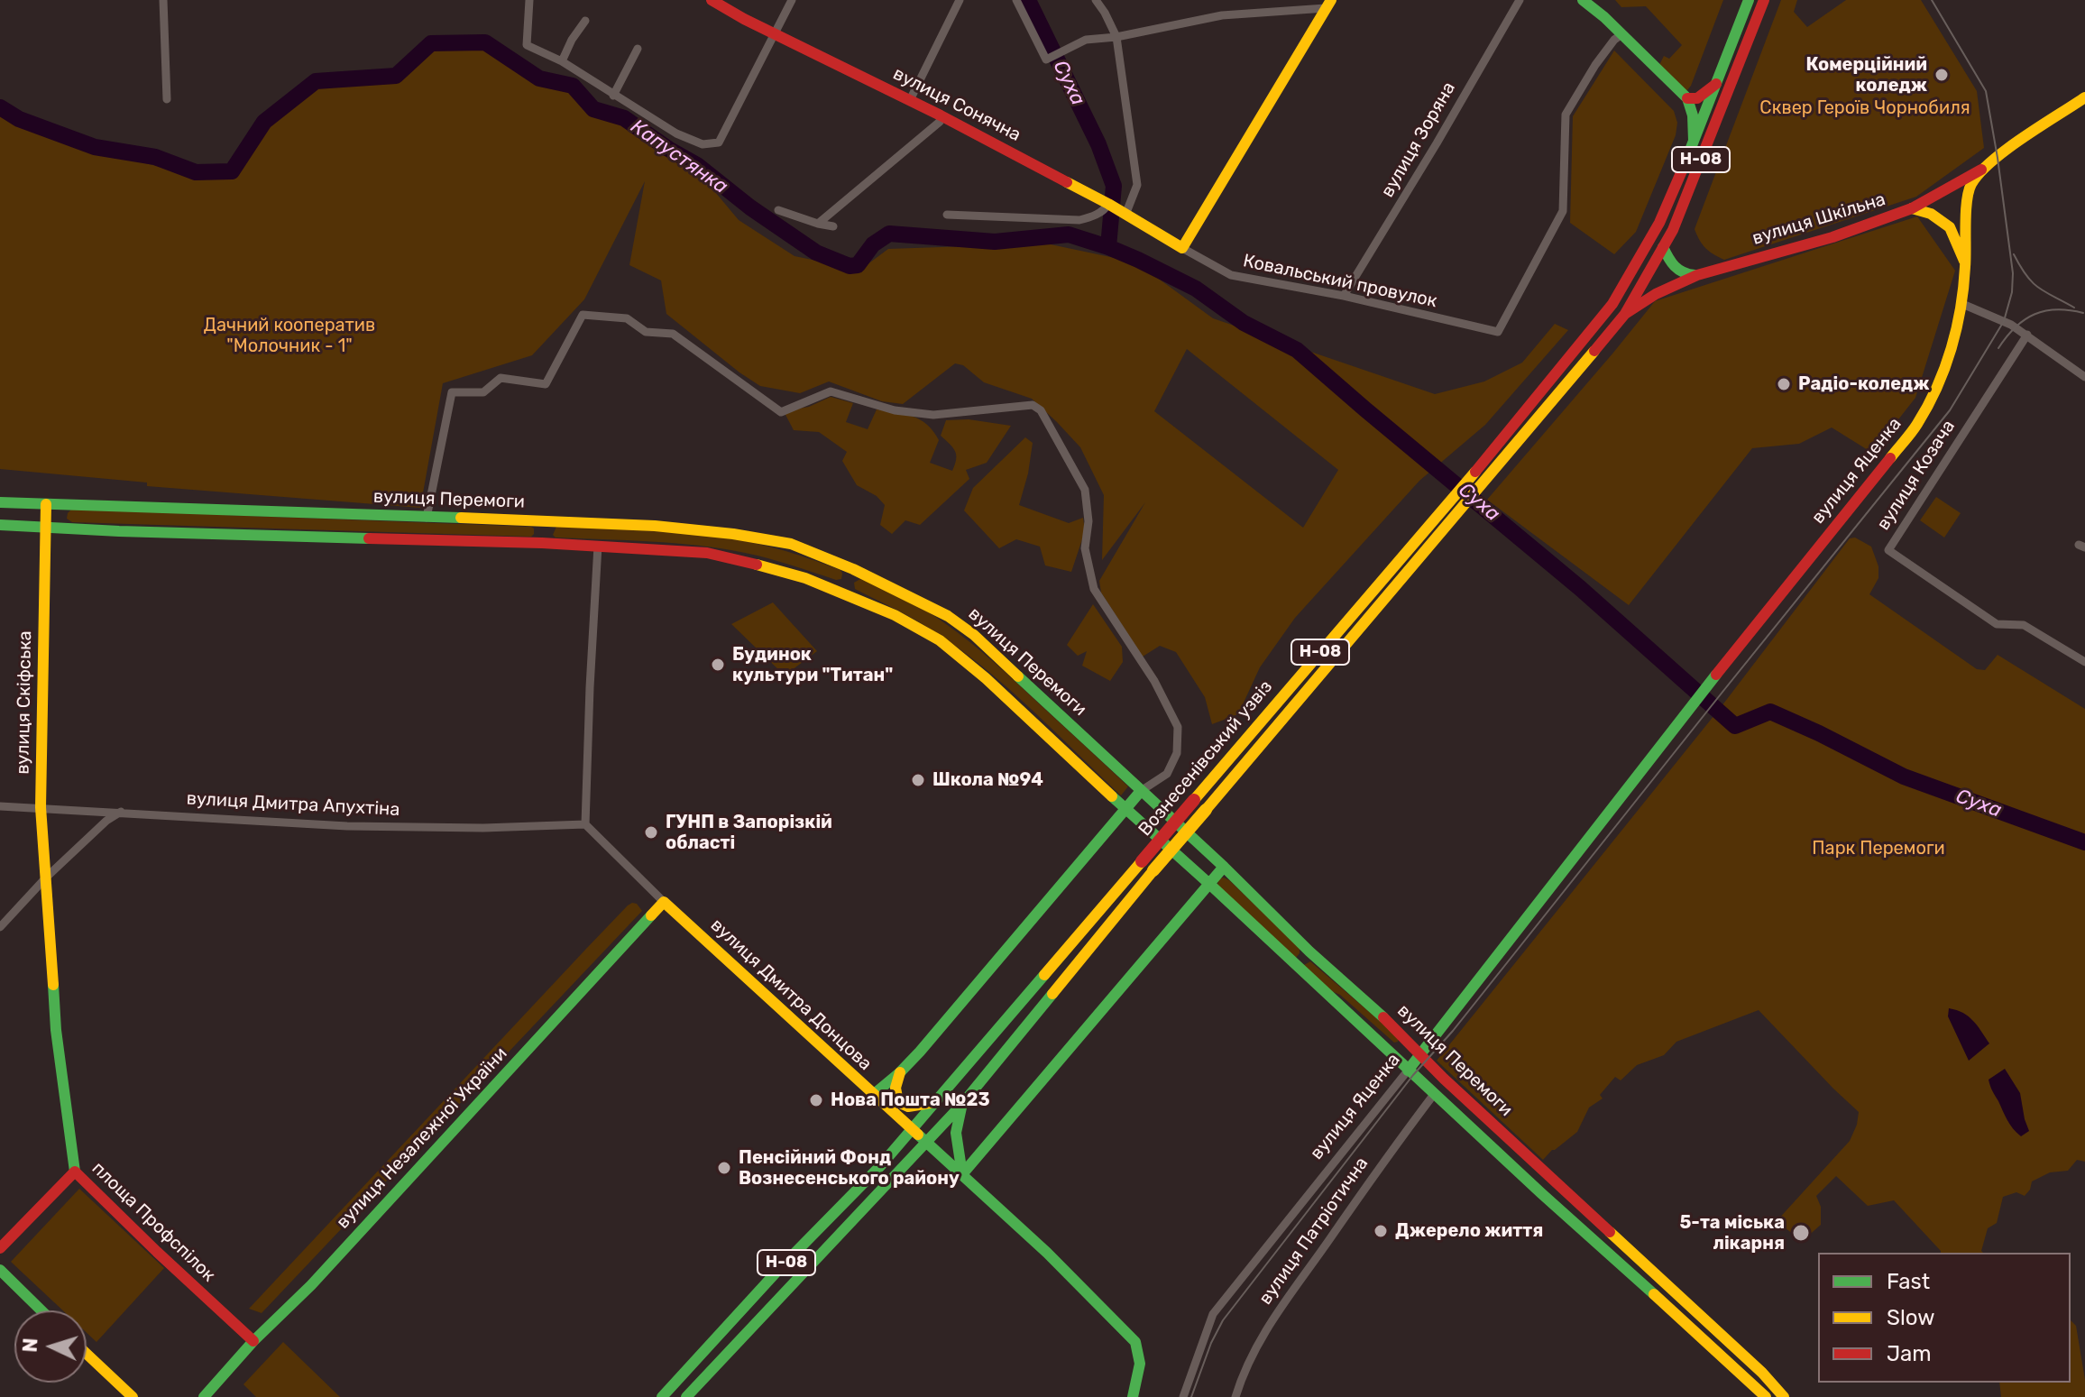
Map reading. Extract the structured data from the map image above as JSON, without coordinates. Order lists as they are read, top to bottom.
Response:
{
  "streets": {
    "main road": [
      "вулиця Сонячна",
      "Н-08",
      "вулиця Шкільна",
      "вулиця Яценка",
      "вулиця Перемоги",
      "вулиця Скіфська",
      "Вознесенівський узвіз",
      "вулиця Дмитра Донцова",
      "вулиця Незалежної України",
      "площа Профспілок"
    ],
    "street": [
      "вулиця Зоряна",
      "Ковальський провулок",
      "вулиця Козача",
      "вулиця Дмитра Апухтіна",
      "вулиця Патріотична"
    ]
  },
  "crossings": [
    ["вулиця Сонячна", "Ковальський провулок"],
    ["вулиця Зоряна", "Ковальський провулок"],
    ["Н-08", "вулиця Шкільна"],
    ["Н-08", "Вознесенівський узвіз"],
    ["Н-08", "вулиця Дмитра Донцова"],
    ["вулиця Шкільна", "вулиця Яценка"],
    ["вулиця Шкільна", "Вознесенівський узвіз"],
    ["вулиця Яценка", "вулиця Перемоги"],
    ["вулиця Перемоги", "вулиця Скіфська"],
    ["вулиця Перемоги", "вулиця Патріотична"],
    ["вулиця Скіфська", "вулиця Дмитра Апухтіна"],
    ["вулиця Скіфська", "площа Профспілок"],
    ["вулиця Дмитра Апухтіна", "вулиця Дмитра Донцова"],
    ["вулиця Дмитра Донцова", "вулиця Незалежної України"],
    ["вулиця Незалежної України", "площа Профспілок"]
  ],
  "water": ["Суха", "Капустянка"],
  "parks": ["Сквер Героїв Чорнобиля", "Дачний кооператив \"Молочник - 1\"", "Парк Перемоги"],
  "places": [
    "Комерційний коледж",
    "Радіо-коледж",
    "Будинок культури \"Титан\"",
    "Школа №94",
    "ГУНП в Запорізкій області",
    "Нова Пошта №23",
    "Пенсійний Фонд Вознесенського району",
    "Джерело життя",
    "5-та міська лікарня"
  ],
  "legend": ["Fast", "Slow", "Jam"],
  "north": "left"
}
